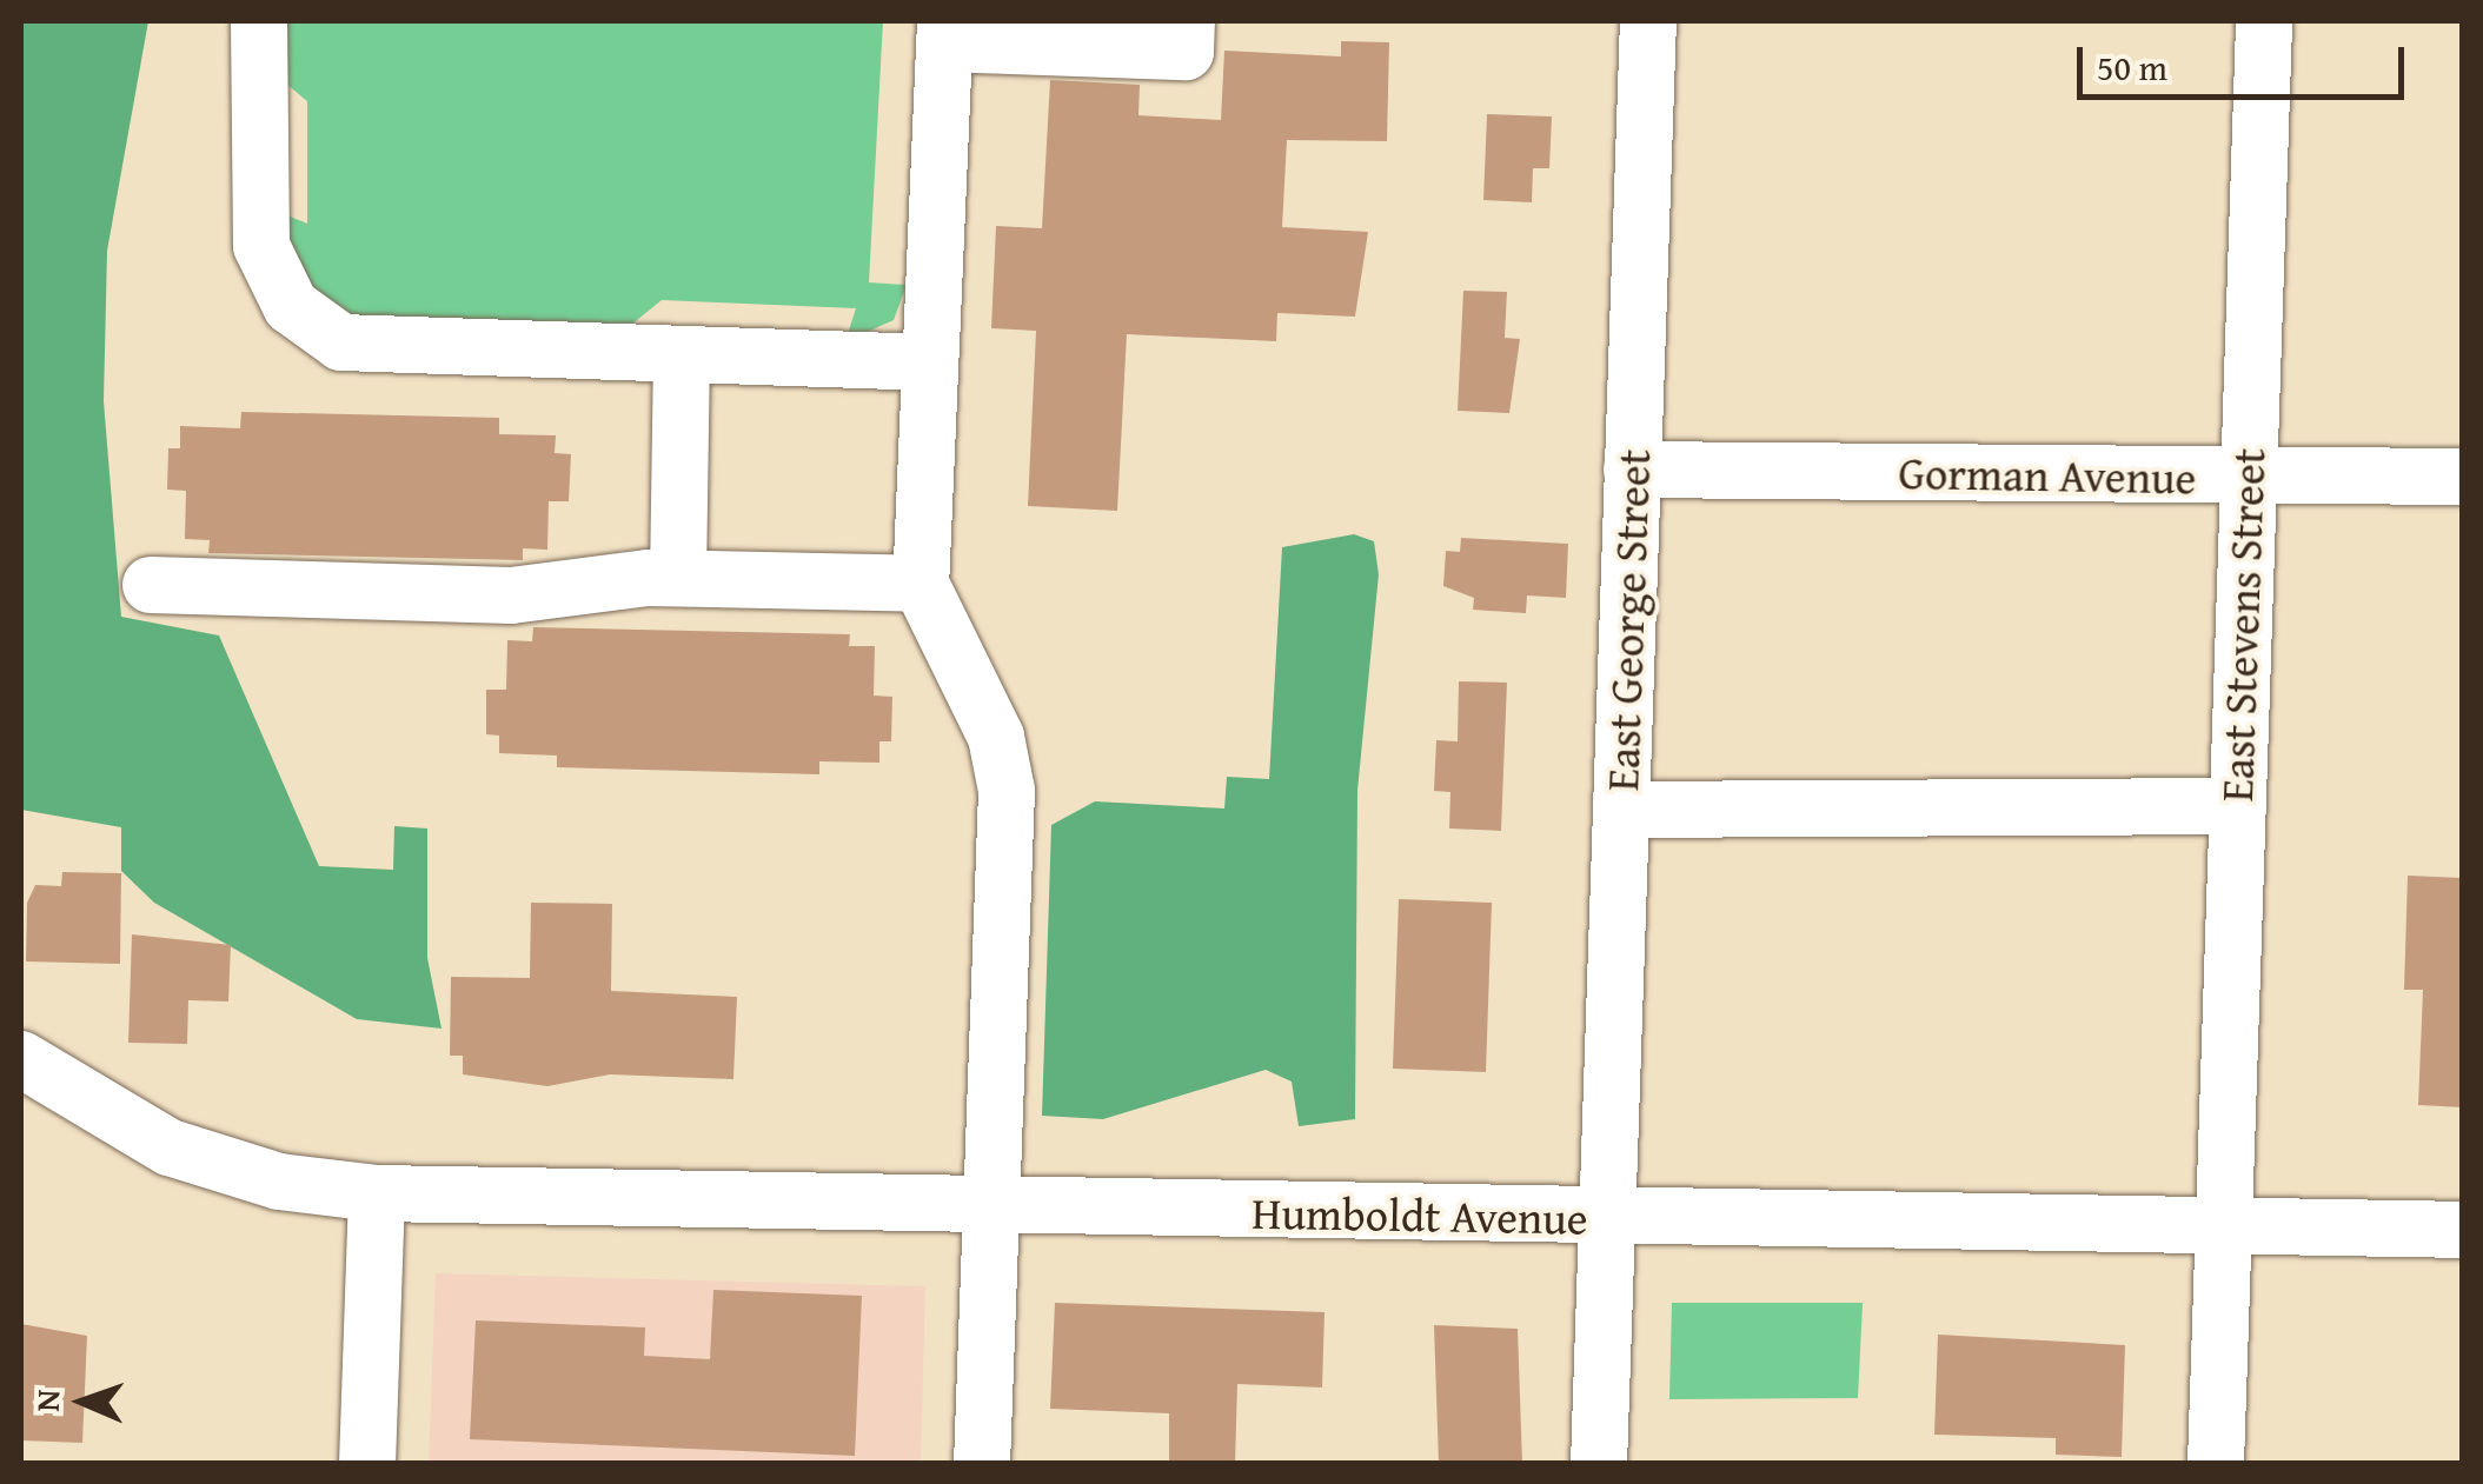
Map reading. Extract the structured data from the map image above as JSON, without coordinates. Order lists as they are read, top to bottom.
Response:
{
  "streets": {
    "street": [
      "Gorman Avenue",
      "East George Street",
      "East Stevens Street",
      "Humboldt Avenue"
    ]
  },
  "crossings": [
    ["Gorman Avenue", "East George Street"],
    ["Gorman Avenue", "East Stevens Street"],
    ["East George Street", "Humboldt Avenue"],
    ["East Stevens Street", "Humboldt Avenue"]
  ],
  "scale_bar": "50 m",
  "north": "left"
}
